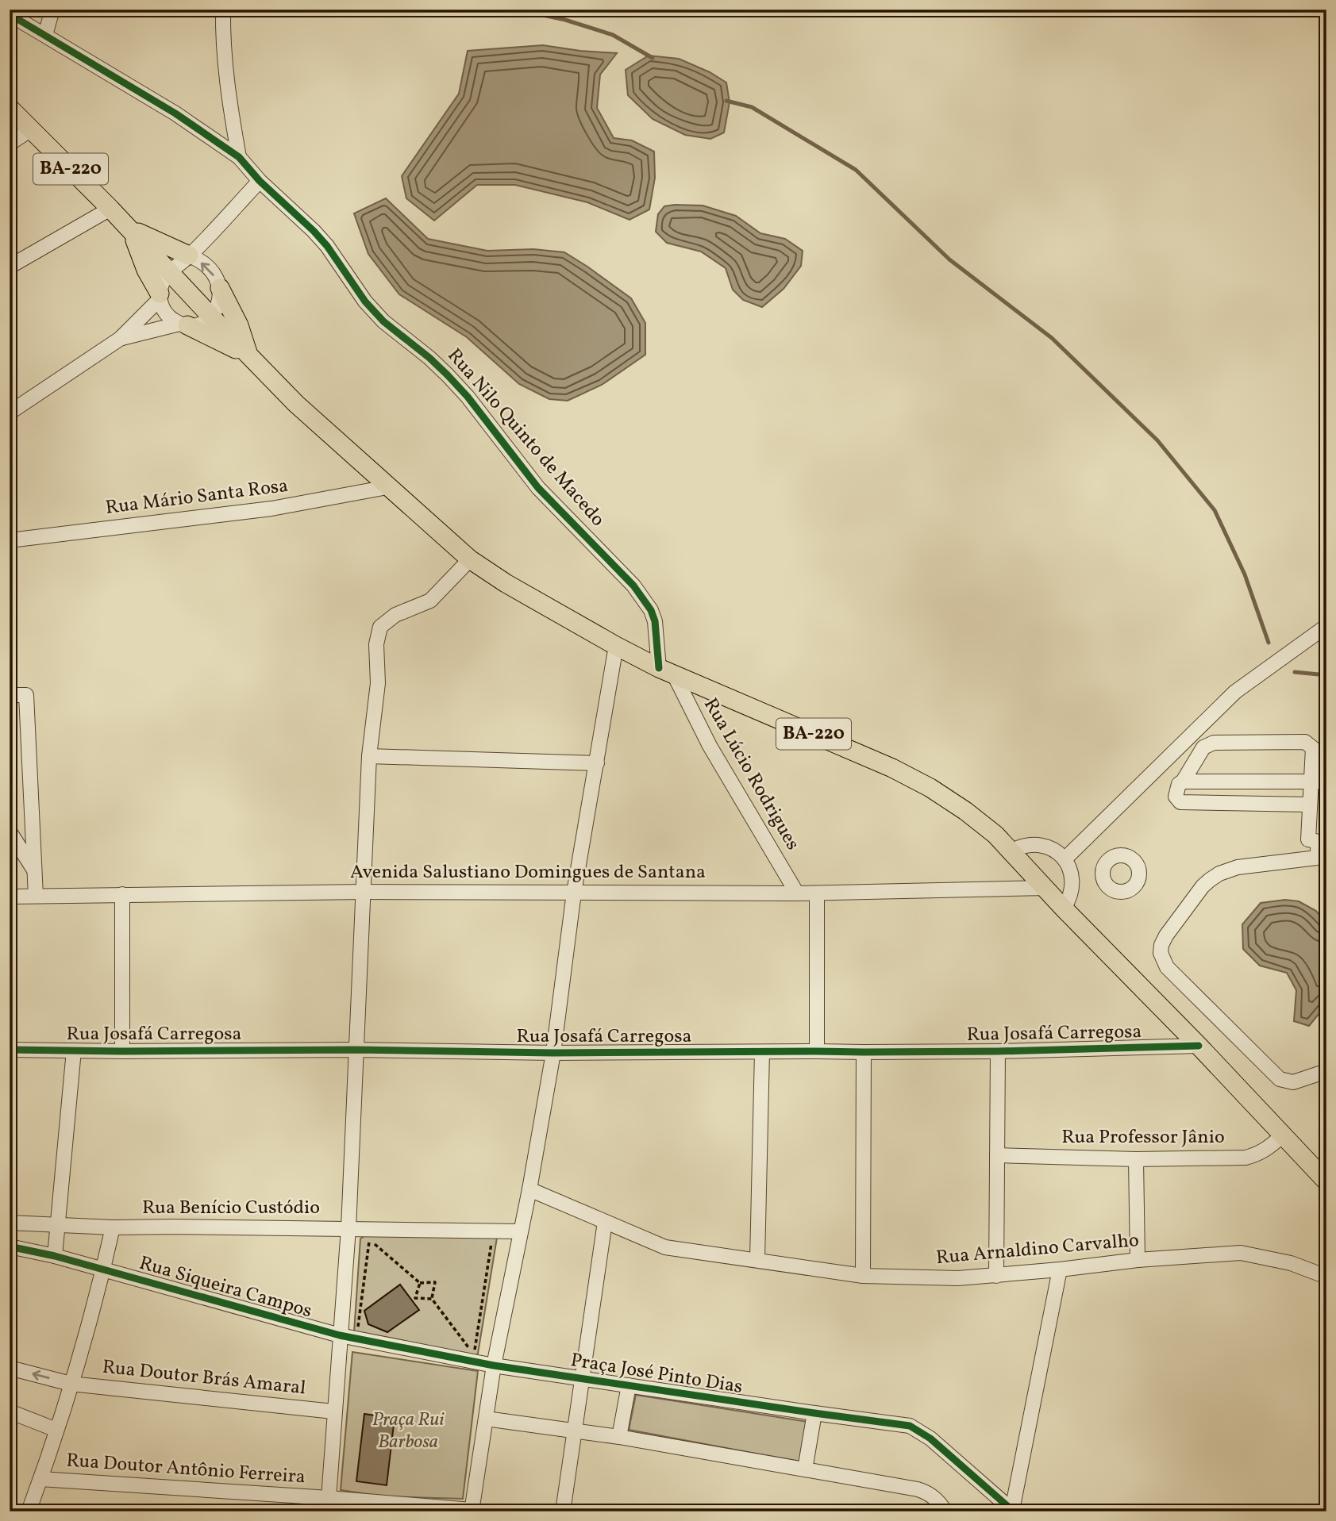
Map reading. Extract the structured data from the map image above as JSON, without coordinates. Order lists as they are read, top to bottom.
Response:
{
  "streets": {
    "main road": ["BA-220"],
    "street": [
      "Rua Nilo Quinto de Macedo",
      "Rua Mário Santa Rosa",
      "Rua Lúcio Rodrigues",
      "Avenida Salustiano Domingues de Santana",
      "Rua Josafá Carregosa",
      "Rua Professor Jânio",
      "Rua Benício Custódio",
      "Rua Arnaldino Carvalho",
      "Rua Siqueira Campos",
      "Praça José Pinto Dias",
      "Rua Doutor Brás Amaral",
      "Rua Doutor Antônio Ferreira"
    ]
  },
  "crossings": [
    ["BA-220", "Rua Nilo Quinto de Macedo"],
    ["BA-220", "Rua Mário Santa Rosa"],
    ["BA-220", "Rua Lúcio Rodrigues"],
    ["BA-220", "Avenida Salustiano Domingues de Santana"],
    ["BA-220", "Rua Josafá Carregosa"],
    ["BA-220", "Rua Professor Jânio"],
    ["Rua Nilo Quinto de Macedo", "Rua Lúcio Rodrigues"],
    ["Rua Lúcio Rodrigues", "Avenida Salustiano Domingues de Santana"],
    ["Rua Siqueira Campos", "Praça José Pinto Dias"]
  ],
  "parks": ["Praça Rui Barbosa"]
}
